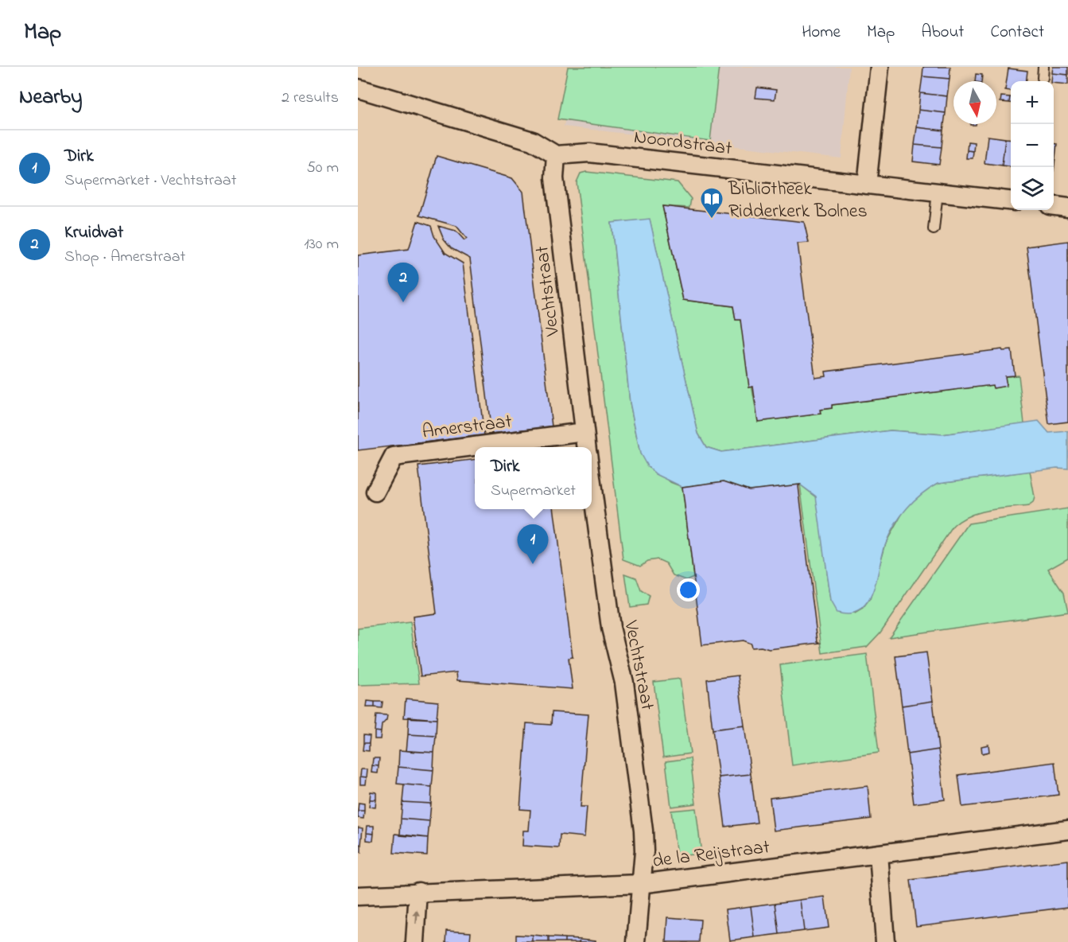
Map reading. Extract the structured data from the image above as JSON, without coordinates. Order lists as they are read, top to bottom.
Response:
{
  "streets": {
    "street": [
      "Noordstraat",
      "Vechtstraat",
      "Amerstraat",
      "de la Reijstraat"
    ]
  },
  "crossings": [
    ["Noordstraat", "Vechtstraat"],
    ["Vechtstraat", "Amerstraat"],
    ["Vechtstraat", "de la Reijstraat"]
  ],
  "places": {
    "library": ["Bibliotheek Ridderkerk Bolnes"]
  },
  "north": "bottom",
  "page": {
    "header": "Map",
    "nav": [
      "Home",
      "Map",
      "About",
      "Contact"
    ],
    "heading": ["Nearby", "2 results"],
    "map_buttons": ["+", "−"],
    "list": [
      {
        "mark": "1",
        "name": "Dirk",
        "note": "Supermarket · Vechtstraat",
        "value": "50 m"
      },
      {
        "mark": "2",
        "name": "Kruidvat",
        "note": "Shop · Amerstraat",
        "value": "130 m"
      }
    ],
    "pins": ["2", "1"],
    "popup": ["Dirk", "Supermarket"]
  }
}
